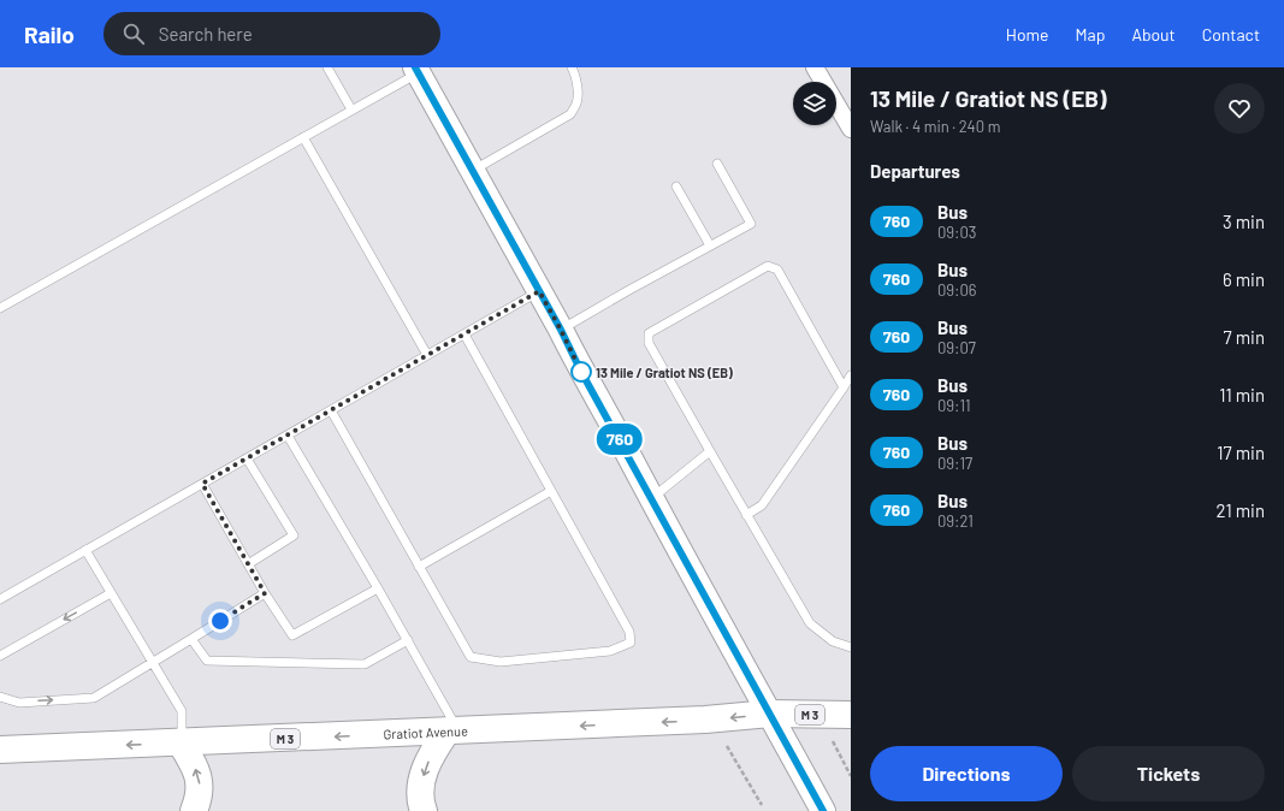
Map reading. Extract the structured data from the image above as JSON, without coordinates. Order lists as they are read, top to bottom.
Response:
{
  "streets": {
    "main road": ["M 3", "Gratiot Avenue"]
  },
  "one_way": ["Gratiot Avenue"],
  "places": ["13 Mile / Gratiot NS (EB)"],
  "lines": ["bus line 760"],
  "page": {
    "header": "Railo",
    "search": "Search here",
    "nav": [
      "Home",
      "Map",
      "About",
      "Contact"
    ],
    "on_map": "760",
    "heading": [
      ["13 Mile / Gratiot NS (EB)", "Walk · 4 min · 240 m"],
      "Departures"
    ],
    "list": [
      {
        "mark": "760",
        "name": "Bus",
        "note": "09:03",
        "value": "3 min"
      },
      {
        "mark": "760",
        "name": "Bus",
        "note": "09:06",
        "value": "6 min"
      },
      {
        "mark": "760",
        "name": "Bus",
        "note": "09:07",
        "value": "7 min"
      },
      {
        "mark": "760",
        "name": "Bus",
        "note": "09:11",
        "value": "11 min"
      },
      {
        "mark": "760",
        "name": "Bus",
        "note": "09:17",
        "value": "17 min"
      },
      {
        "mark": "760",
        "name": "Bus",
        "note": "09:21",
        "value": "21 min"
      }
    ],
    "buttons": ["Directions", "Tickets"]
  }
}
